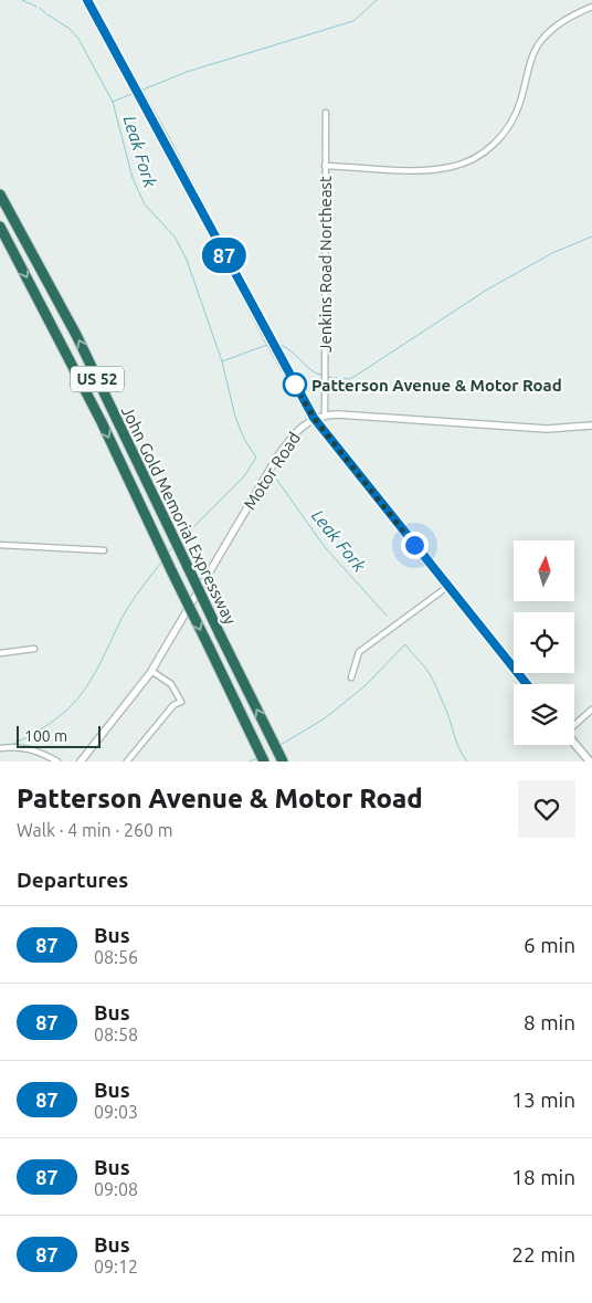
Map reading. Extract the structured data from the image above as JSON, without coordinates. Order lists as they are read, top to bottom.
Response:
{
  "streets": {
    "highway": ["US 52", "John Gold Memorial Expressway"],
    "street": ["Jenkins Road Northeast", "Motor Road"]
  },
  "crossings": [
    ["Jenkins Road Northeast", "Motor Road"]
  ],
  "water": ["Leak Fork"],
  "places": ["Patterson Avenue & Motor Road"],
  "lines": ["bus line 87"],
  "scale_bar": "100 m",
  "north": "top",
  "page": {
    "on_map": "87",
    "scale": "100 m",
    "heading": [
      ["Patterson Avenue & Motor Road", "Walk · 4 min · 260 m"],
      "Departures"
    ],
    "list": [
      {
        "mark": "87",
        "name": "Bus",
        "note": "08:56",
        "value": "6 min"
      },
      {
        "mark": "87",
        "name": "Bus",
        "note": "08:58",
        "value": "8 min"
      },
      {
        "mark": "87",
        "name": "Bus",
        "note": "09:03",
        "value": "13 min"
      },
      {
        "mark": "87",
        "name": "Bus",
        "note": "09:08",
        "value": "18 min"
      },
      {
        "mark": "87",
        "name": "Bus",
        "note": "09:12",
        "value": "22 min"
      }
    ]
  }
}
